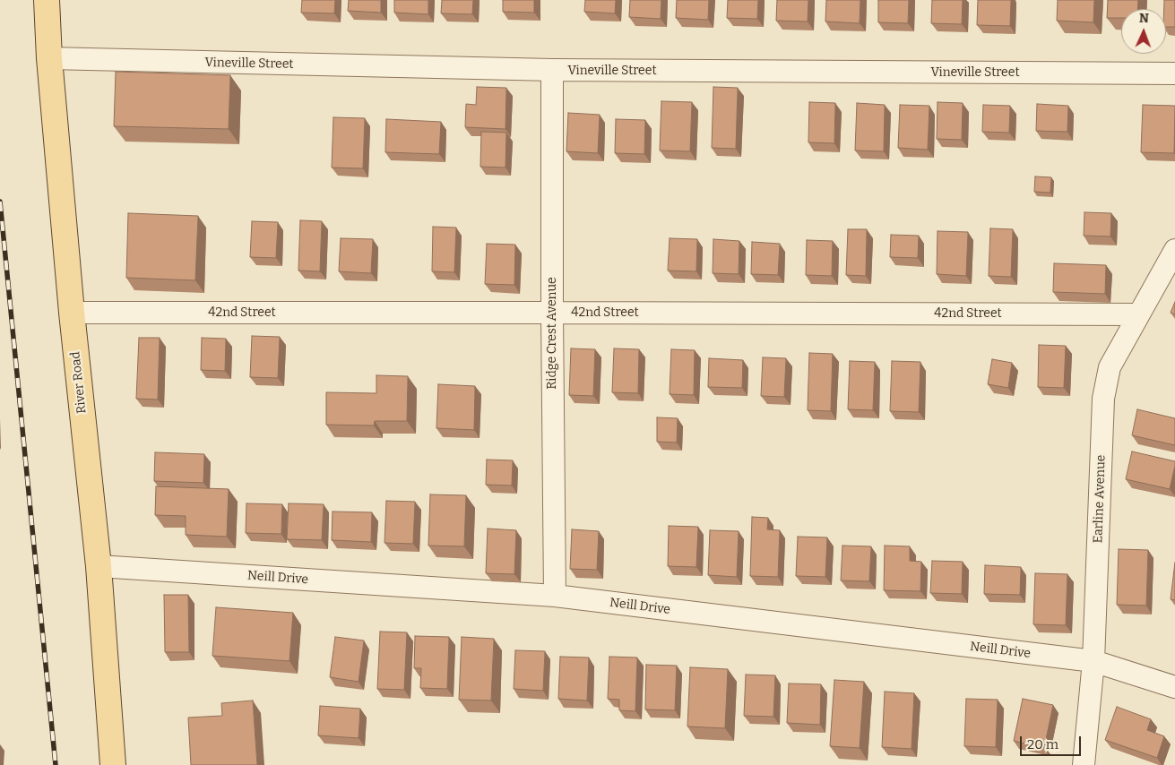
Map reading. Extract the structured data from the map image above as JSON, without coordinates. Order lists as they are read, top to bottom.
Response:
{
  "streets": {
    "main road": ["River Road"],
    "street": [
      "Vineville Street",
      "42nd Street",
      "Ridge Crest Avenue",
      "Earline Avenue",
      "Neill Drive"
    ]
  },
  "crossings": [
    ["Vineville Street", "Ridge Crest Avenue"],
    ["Vineville Street", "River Road"],
    ["42nd Street", "Ridge Crest Avenue"],
    ["42nd Street", "River Road"],
    ["42nd Street", "Earline Avenue"],
    ["Ridge Crest Avenue", "Neill Drive"],
    ["River Road", "Neill Drive"],
    ["Earline Avenue", "Neill Drive"]
  ],
  "scale_bar": "20 m",
  "north": "top"
}
